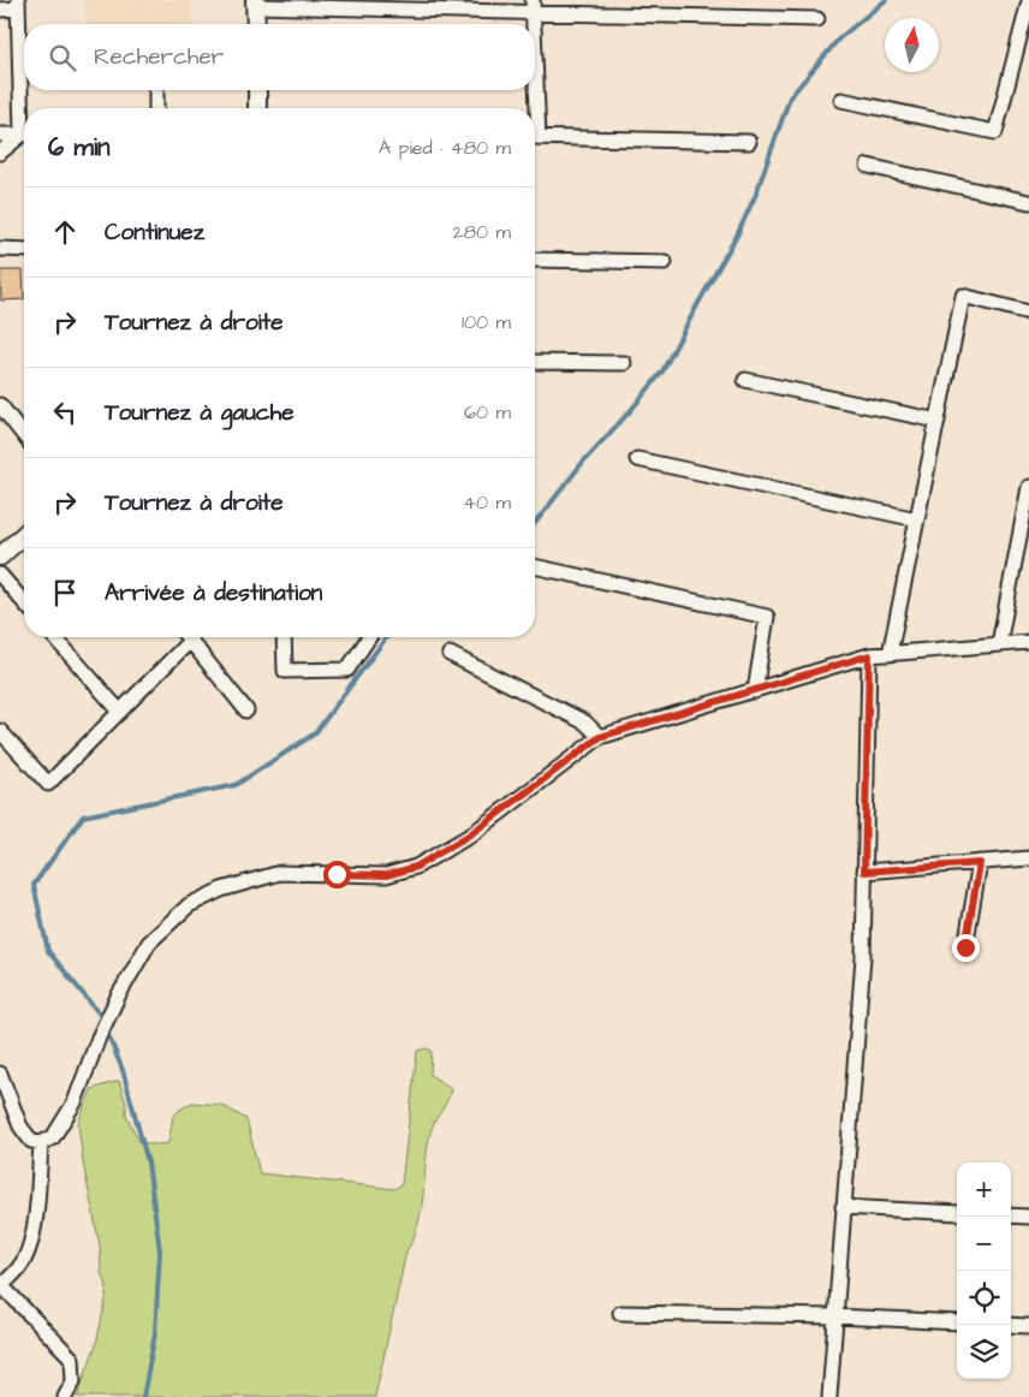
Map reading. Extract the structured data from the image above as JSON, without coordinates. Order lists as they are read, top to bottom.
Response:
{
  "north": "top",
  "page": {
    "search": "Rechercher",
    "heading": ["6 min", "À pied · 480 m"],
    "list": [
      ["Continuez", "280 m"],
      ["Tournez à droite", "100 m"],
      ["Tournez à gauche", "60 m"],
      ["Tournez à droite", "40 m"],
      "Arrivée à destination"
    ],
    "map_buttons": ["+", "−"]
  }
}
